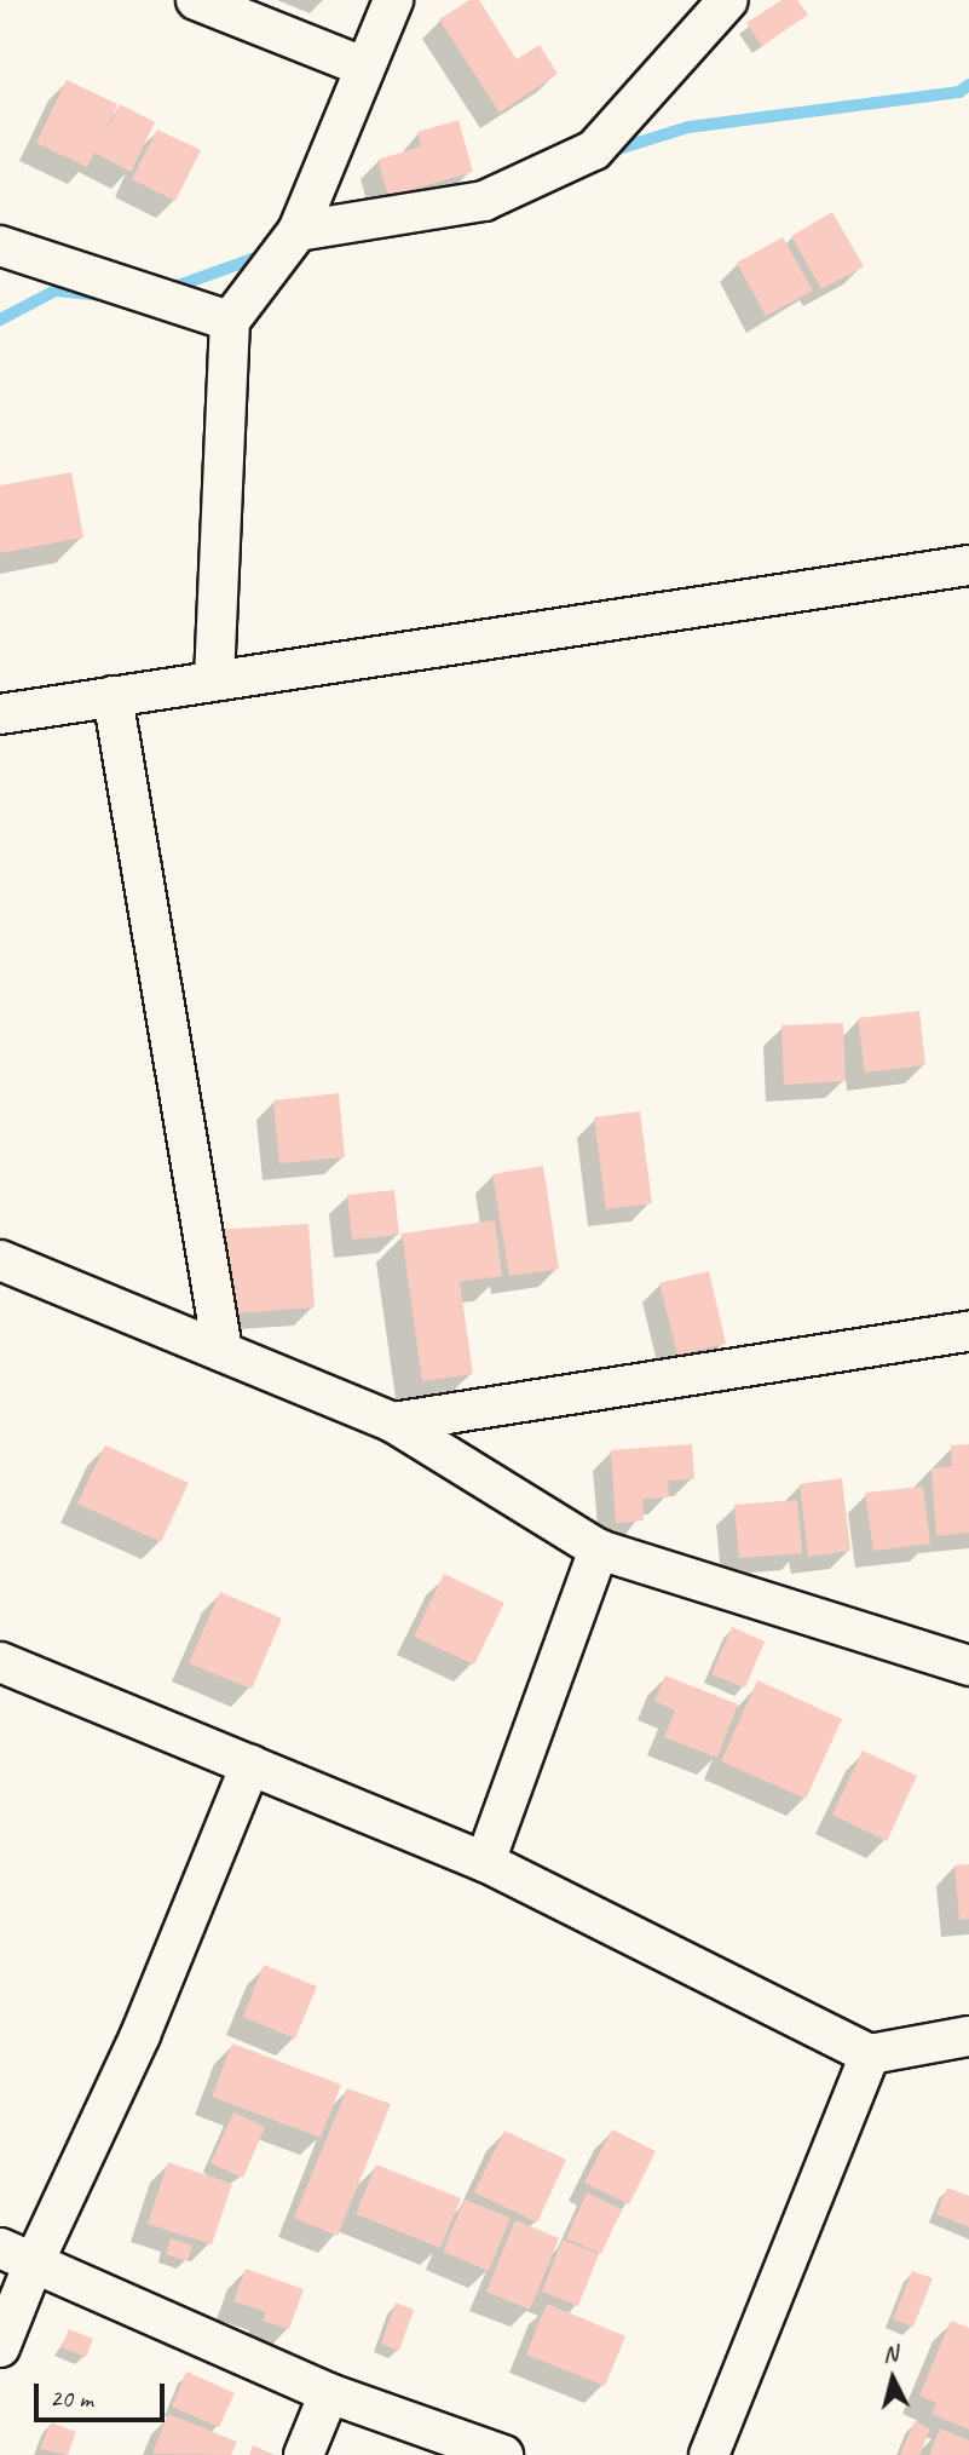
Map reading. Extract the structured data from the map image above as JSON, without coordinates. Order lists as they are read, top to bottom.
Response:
{
  "scale_bar": "20 m",
  "north": "top"
}
